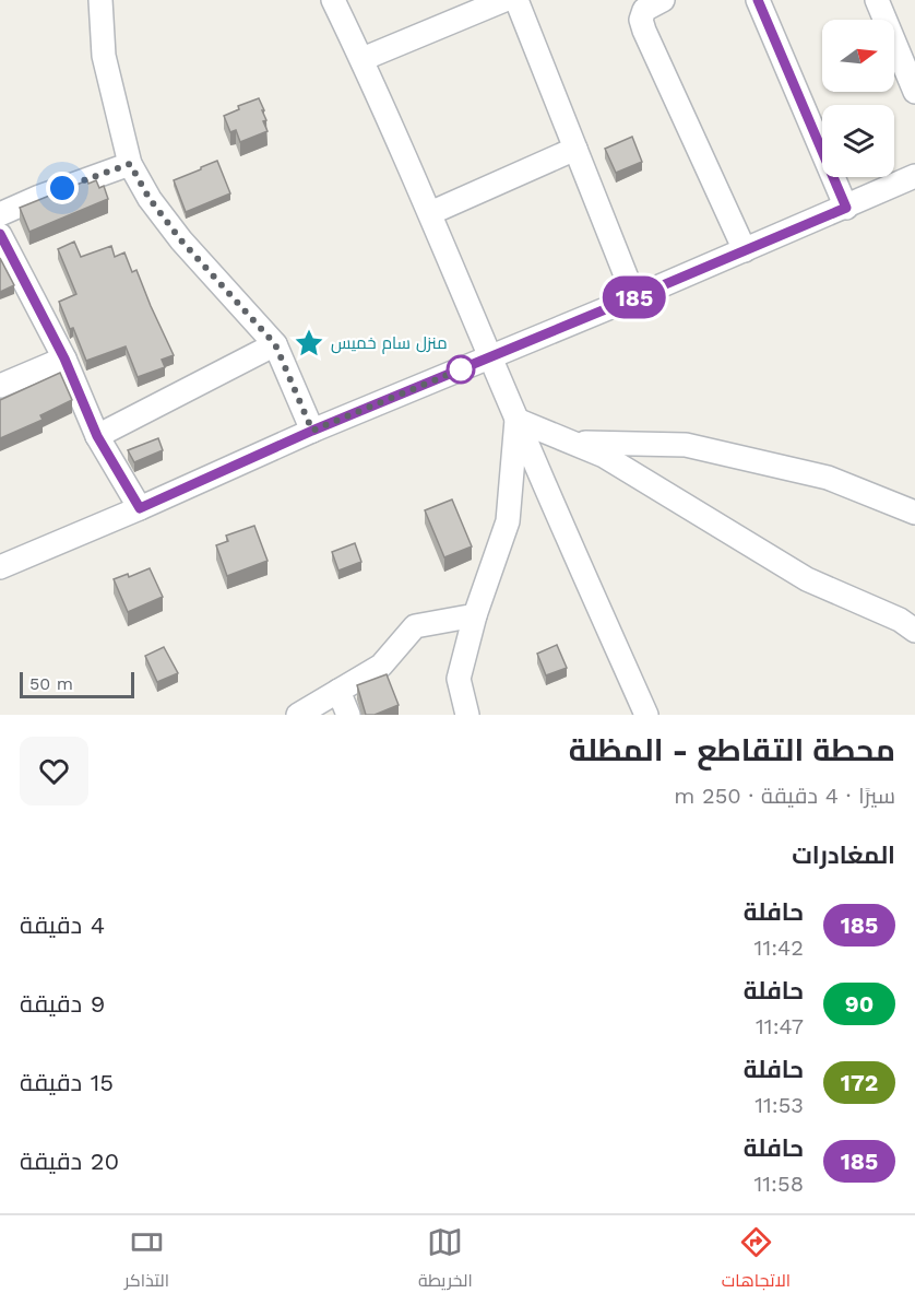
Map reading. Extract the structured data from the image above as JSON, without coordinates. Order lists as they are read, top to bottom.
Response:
{
  "places": {
    "place": ["منزل سام خميس"]
  },
  "lines": ["bus line 185"],
  "scale_bar": "50 m",
  "north": "right",
  "page": {
    "on_map": "185",
    "scale": "50 m",
    "heading": [
      ["محطة التقاطع - المظلة", "سيرًا · 4 دقيقة · 250 m"],
      "المغادرات"
    ],
    "list": [
      {
        "mark": "185",
        "name": "حافلة",
        "note": "11:42",
        "value": "4 دقيقة"
      },
      {
        "mark": "90",
        "name": "حافلة",
        "note": "11:47",
        "value": "9 دقيقة"
      },
      {
        "mark": "172",
        "name": "حافلة",
        "note": "11:53",
        "value": "15 دقيقة"
      },
      {
        "mark": "185",
        "name": "حافلة",
        "note": "11:58",
        "value": "20 دقيقة"
      }
    ],
    "tabs": ["الاتجاهات", "الخريطة", "التذاكر"]
  }
}
